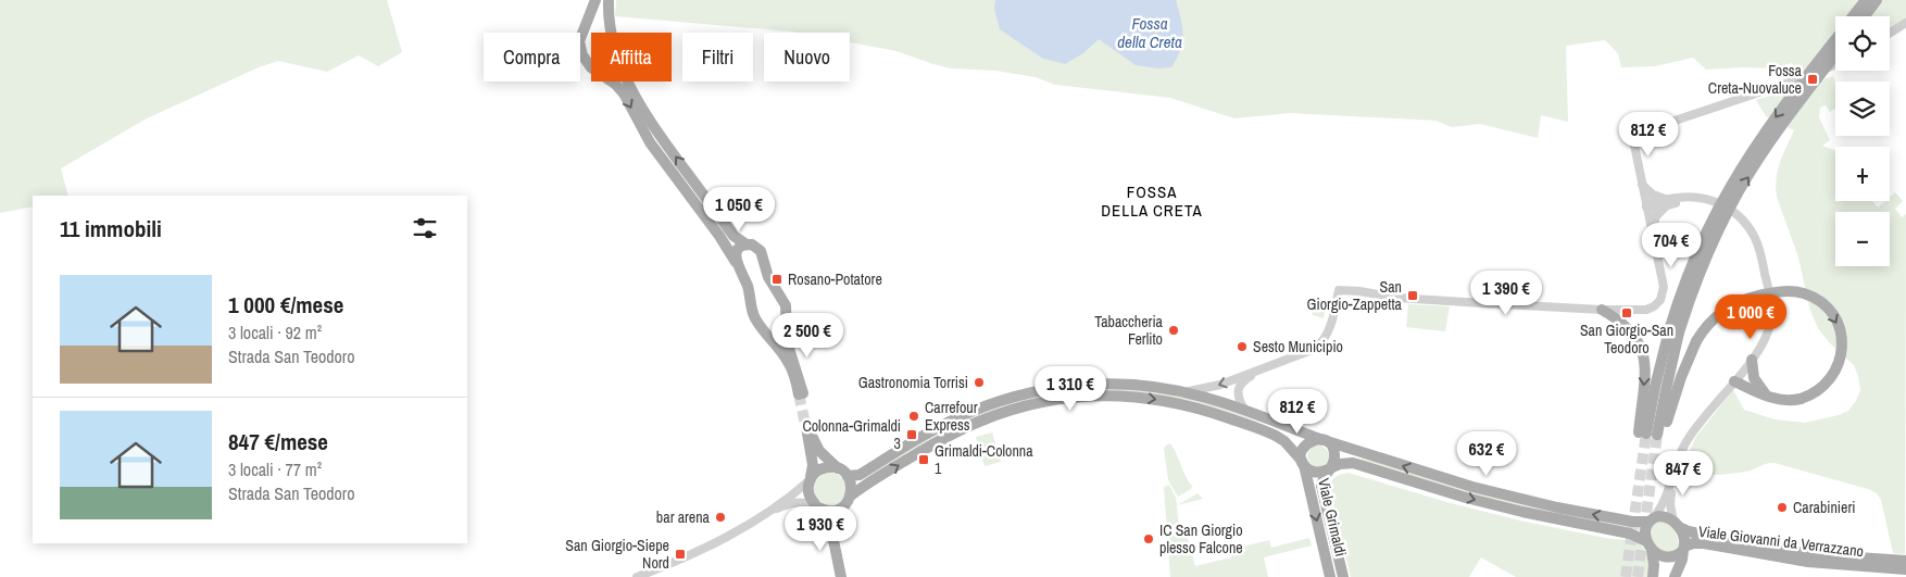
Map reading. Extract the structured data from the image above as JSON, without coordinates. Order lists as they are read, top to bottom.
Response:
{
  "streets": {
    "main road": ["Viale Grimaldi", "Viale Giovanni da Verrazzano"]
  },
  "districts": ["FOSSA DELLA CRETA"],
  "water": ["Fossa della Creta"],
  "places": {
    "transit": [
      "Fossa Creta-Nuovaluce",
      "Rosano-Potatore",
      "San Giorgio-Zappetta",
      "San Giorgio-San Teodoro",
      "Colonna-Grimaldi 3",
      "Grimaldi-Colonna 1",
      "San Giorgio-Siepe Nord"
    ],
    "other": [
      "Tabaccheria Ferlito",
      "Sesto Municipio",
      "Gastronomia Torrisi",
      "Carrefour Express",
      "Carabinieri",
      "bar arena",
      "IC San Giorgio plesso Falcone"
    ]
  },
  "page": {
    "map_buttons": ["+", "−"],
    "chip": [
      "Compra",
      "Affitta",
      "Filtri",
      "Nuovo"
    ],
    "price": [
      "812 €",
      "1 050 €",
      "704 €",
      "1 390 €",
      "1 000 €",
      "2 500 €",
      "1 310 €",
      "812 €",
      "632 €",
      "847 €",
      "1 930 €"
    ],
    "heading": "11 immobili",
    "list": [
      {
        "name": "1 000 €/mese",
        "note": "3 locali · 92 m² · Strada San Teodoro"
      },
      {
        "name": "847 €/mese",
        "note": "3 locali · 77 m² · Strada San Teodoro"
      }
    ]
  }
}
